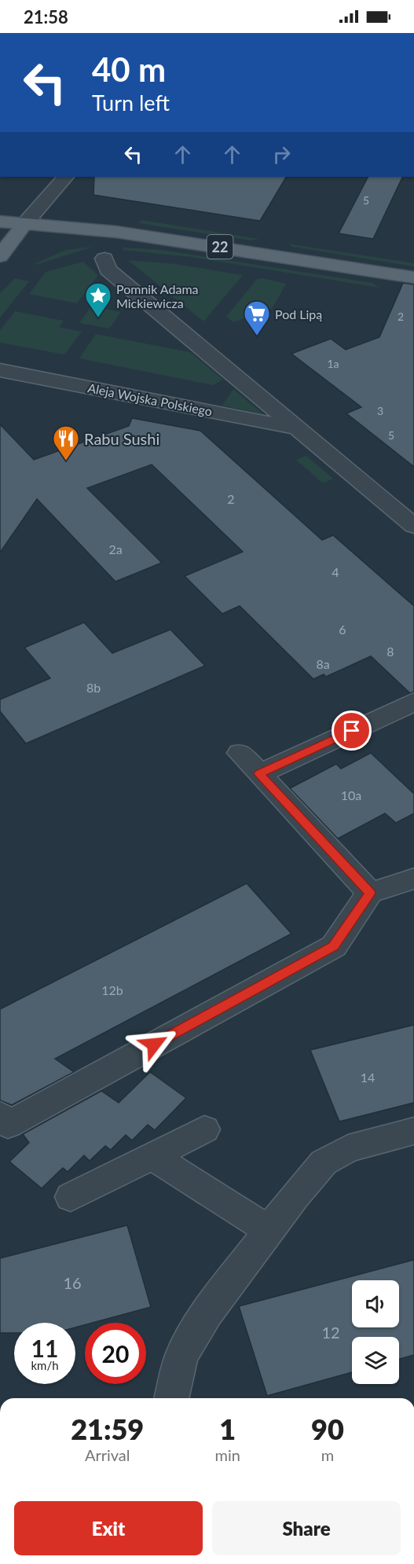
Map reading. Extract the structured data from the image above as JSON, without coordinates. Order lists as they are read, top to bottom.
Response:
{
  "streets": {
    "main road": ["22"],
    "street": ["Aleja Wojska Polskiego"]
  },
  "places": {
    "place": ["Pomnik Adama Mickiewicza"],
    "supermarket": ["Pod Lipą"],
    "restaurant": ["Rabu Sushi"]
  },
  "house_numbers": [
    "5",
    "2",
    "1a",
    "3",
    "5",
    "2",
    "2a",
    "4",
    "6",
    "8",
    "8a",
    "8b",
    "10a",
    "12b",
    "14",
    "16",
    "12"
  ],
  "page": {
    "status": "21:58",
    "turn": ["40 m", "Turn left"],
    "speed": "11 km/h",
    "limit": "20",
    "eta": [
      "21:59",
      "Arrival",
      "1",
      "min",
      "90",
      "m"
    ],
    "buttons": ["Exit", "Share"]
  }
}
